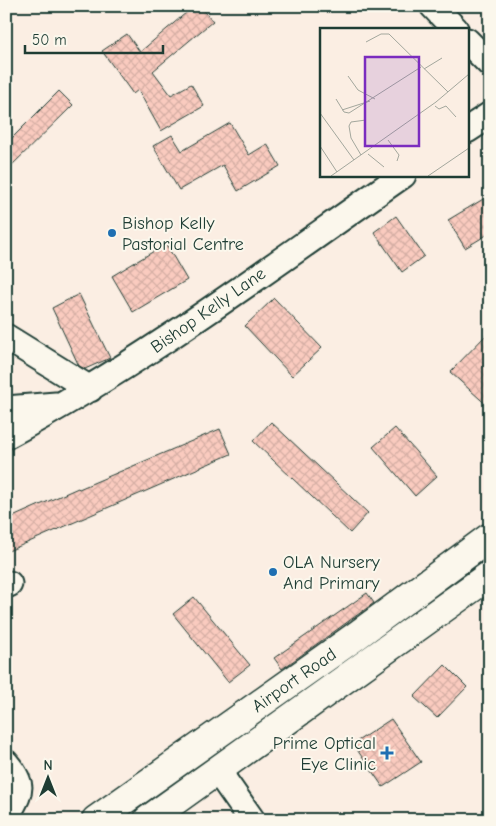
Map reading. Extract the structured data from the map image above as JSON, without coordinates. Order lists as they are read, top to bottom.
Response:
{
  "streets": {
    "main road": ["Airport Road"],
    "street": ["Bishop Kelly Lane"]
  },
  "places": {
    "other": ["Bishop Kelly Pastorial Centre", "OLA Nursery And Primary"],
    "health": ["Prime Optical Eye Clinic"]
  },
  "scale_bar": "50 m",
  "north": "top"
}
